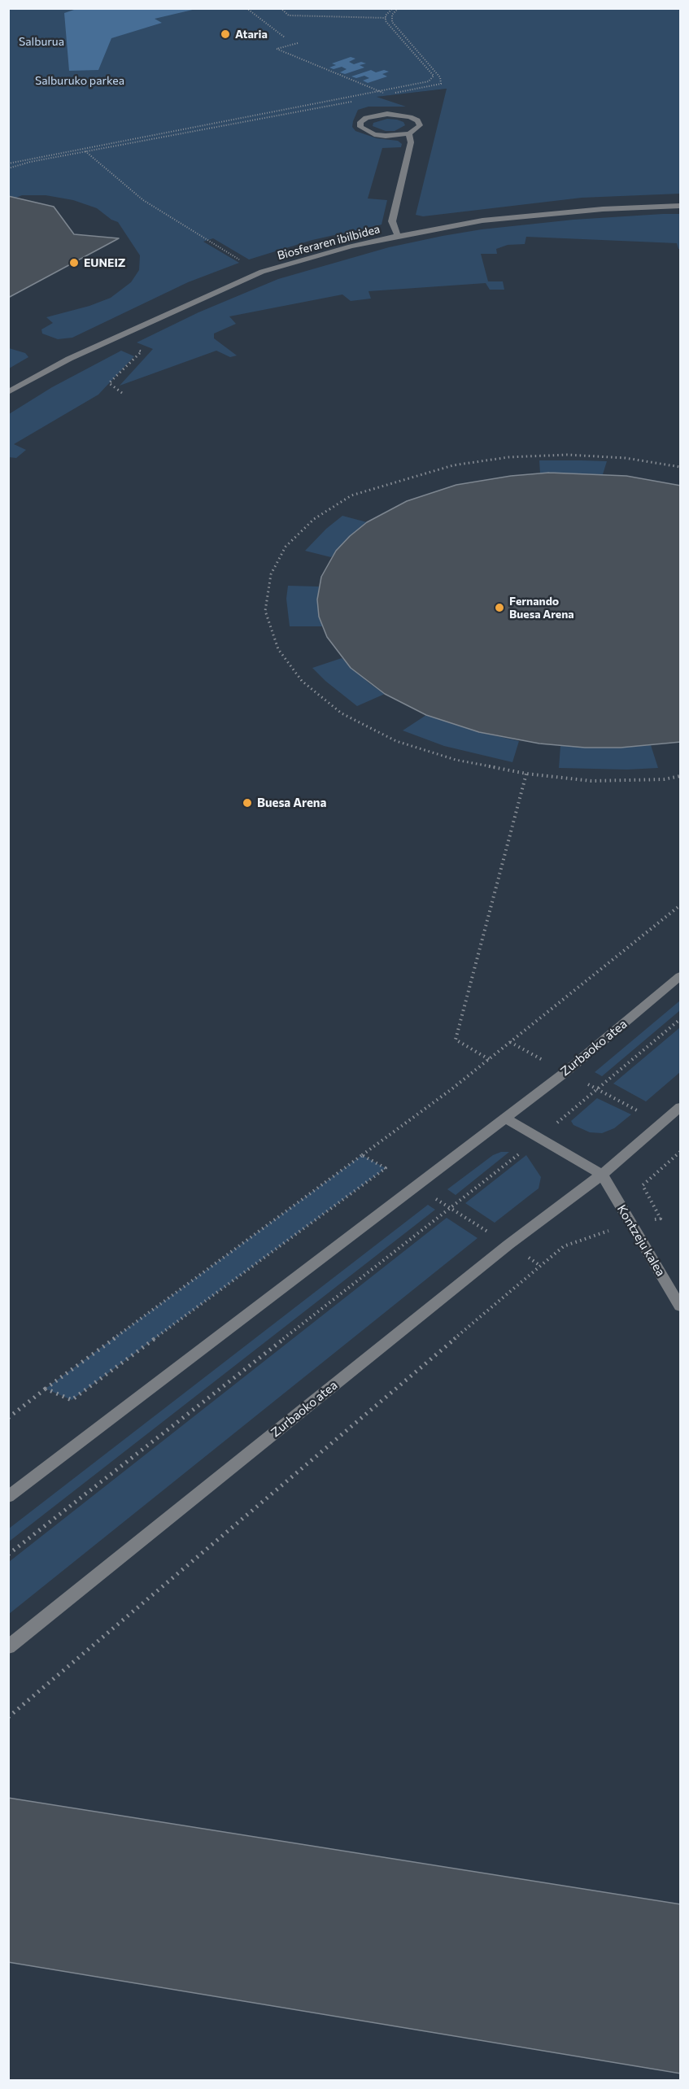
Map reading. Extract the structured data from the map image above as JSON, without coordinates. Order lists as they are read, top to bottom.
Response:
{
  "streets": {
    "street": ["Biosferaren ibilbidea", "Zurbaoko atea", "Kontzeju kalea"]
  },
  "crossings": [
    ["Zurbaoko atea", "Kontzeju kalea"]
  ],
  "parks": ["Salburua", "Salburuko parkea"],
  "places": [
    "Ataria",
    "EUNEIZ",
    "Fernando Buesa Arena",
    "Buesa Arena"
  ]
}
